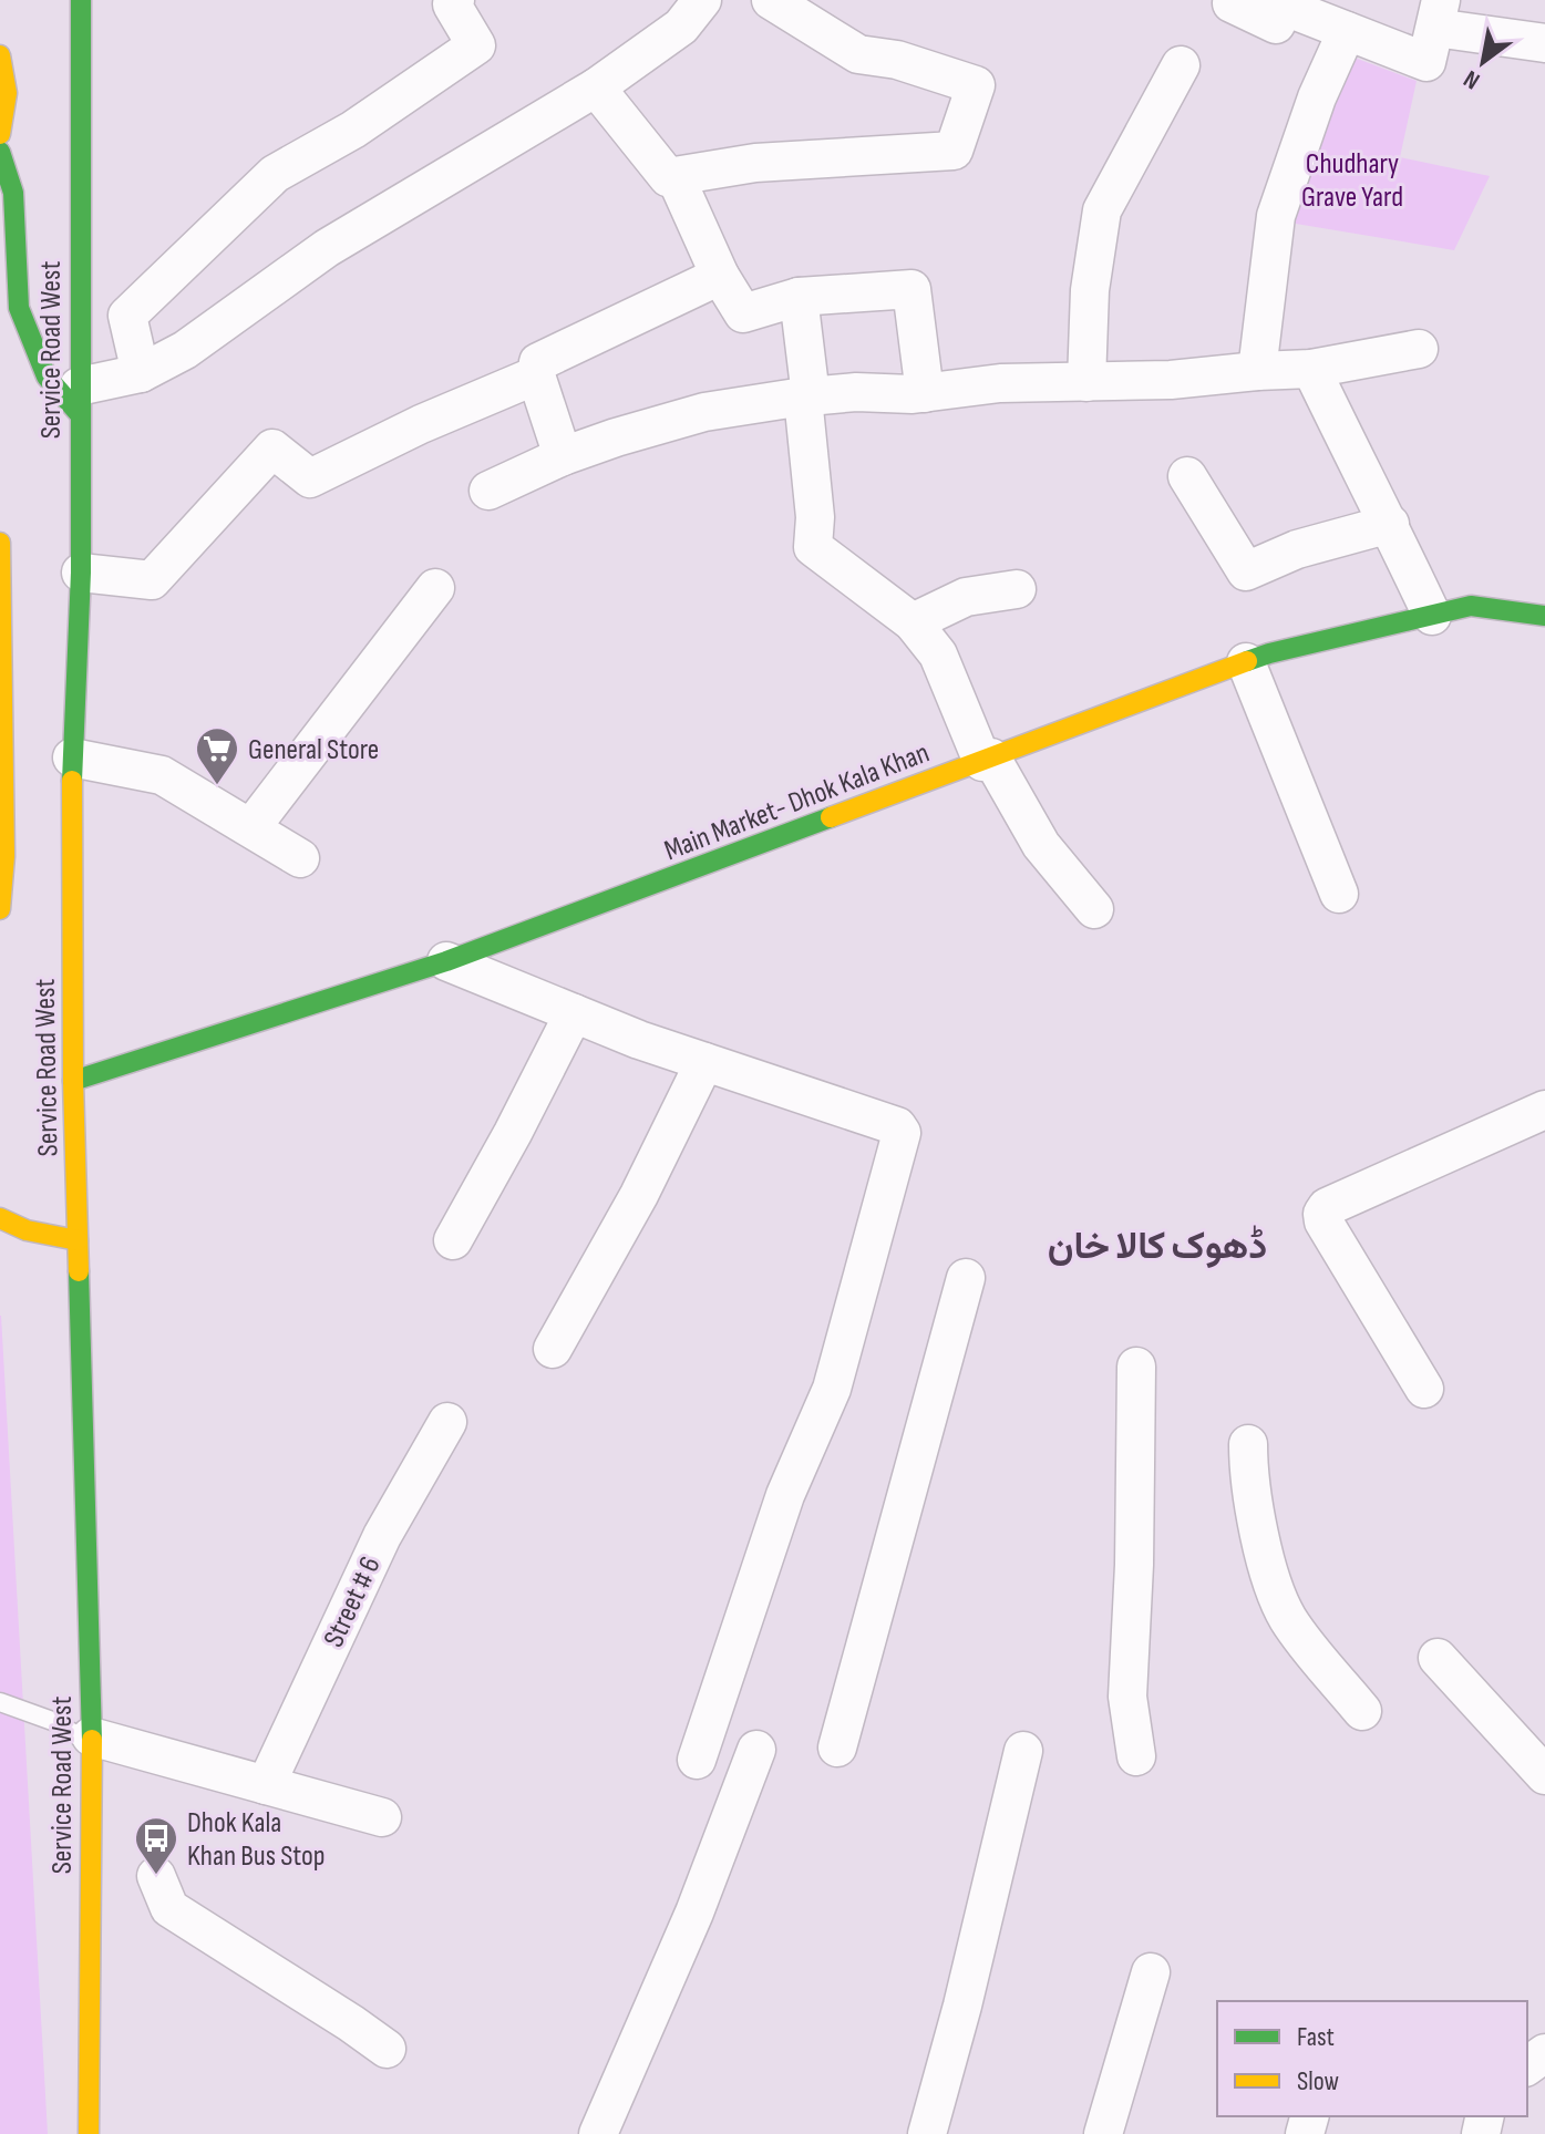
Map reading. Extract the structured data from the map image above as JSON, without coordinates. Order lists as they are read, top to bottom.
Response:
{
  "streets": {
    "street": ["Service Road West", "Main Market- Dhok Kala Khan", "Street # 6"]
  },
  "crossings": [
    ["Service Road West", "Main Market- Dhok Kala Khan"]
  ],
  "districts": ["ڈھوک کالا خان"],
  "parks": ["Chudhary Grave Yard"],
  "places": {
    "supermarket": ["General Store"],
    "bus stop": ["Dhok Kala Khan Bus Stop"]
  },
  "legend": ["Fast", "Slow"],
  "north": "bottom left"
}
